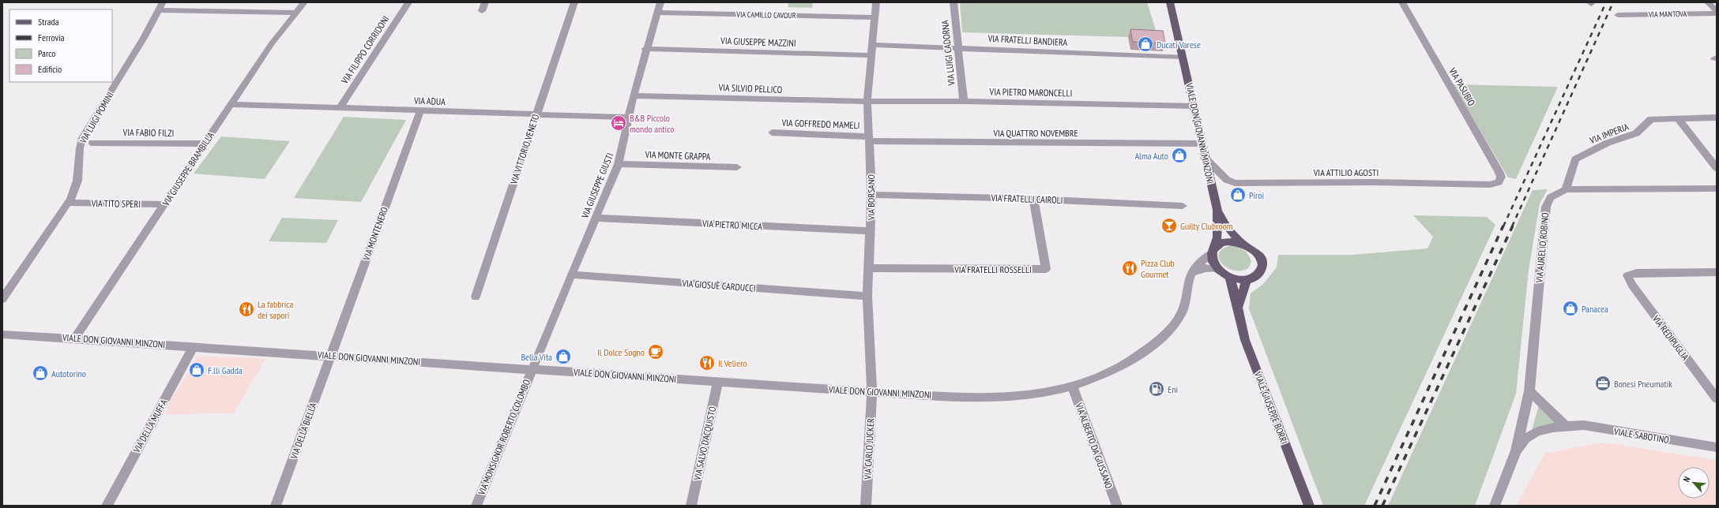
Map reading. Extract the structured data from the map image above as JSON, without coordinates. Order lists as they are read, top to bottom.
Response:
{
  "streets": {
    "main road": ["VIALE DON GIOVANNI MINZONI", "VIALE GIUSEPPE BORRI"],
    "street": [
      "VIA MANTOVA",
      "VIA CAMILLO CAVOUR",
      "VIA FRATELLI BANDIERA",
      "VIA GIUSEPPE MAZZINI",
      "VIA FILIPPO CORRIDONI",
      "VIA LUIGI CADORNA",
      "VIA PASUBIO",
      "VIA SILVIO PELLICO",
      "VIA PIETRO MARONCELLI",
      "VIA ADUA",
      "VIA LUIGI POMINI",
      "VIA GOFFREDO MAMELI",
      "VIA FABIO FILZI",
      "VIA QUATTRO NOVEMBRE",
      "VIA IMPERIA",
      "VIA VITTORIO VENETO",
      "VIA MONTE GRAPPA",
      "VIA GIUSEPPE BRAMBILLA",
      "VIA ATTILIO AGOSTI",
      "VIA GIUSEPPE GIUSTI",
      "VIA BORSANO",
      "VIA FRATELLI CAIROLI",
      "VIA TITO SPERI",
      "VIA PIETRO MICCA",
      "VIA MONTENERO",
      "VIA AURELIO ROBINO",
      "VIA FRATELLI ROSSELLI",
      "VIA GIOSUÈ CARDUCCI",
      "VIA REDIPUGLIA",
      "VIA DELLA MUFFA",
      "VIA DELLA BIELLA",
      "VIALE SABOTINO",
      "VIA MONSIGNOR ROBERTO COLOMBO",
      "VIA SALVO D'ACQUISTO",
      "VIA ALBERTO DA GIUSSANO",
      "VIA CARLO JUCKER"
    ]
  },
  "crossings": [
    ["VIA CAMILLO CAVOUR", "VIA GIUSEPPE GIUSTI"],
    ["VIA CAMILLO CAVOUR", "VIA BORSANO"],
    ["VIA FRATELLI BANDIERA", "VIA LUIGI CADORNA"],
    ["VIA FRATELLI BANDIERA", "VIALE DON GIOVANNI MINZONI"],
    ["VIA FRATELLI BANDIERA", "VIA BORSANO"],
    ["VIA GIUSEPPE MAZZINI", "VIA GIUSEPPE GIUSTI"],
    ["VIA GIUSEPPE MAZZINI", "VIA BORSANO"],
    ["VIA FILIPPO CORRIDONI", "VIA ADUA"],
    ["VIA LUIGI CADORNA", "VIA PIETRO MARONCELLI"],
    ["VIA PASUBIO", "VIA ATTILIO AGOSTI"],
    ["VIA SILVIO PELLICO", "VIA PIETRO MARONCELLI"],
    ["VIA SILVIO PELLICO", "VIA GIUSEPPE GIUSTI"],
    ["VIA SILVIO PELLICO", "VIA BORSANO"],
    ["VIA PIETRO MARONCELLI", "VIALE DON GIOVANNI MINZONI"],
    ["VIA PIETRO MARONCELLI", "VIA BORSANO"],
    ["VIA ADUA", "VIA VITTORIO VENETO"],
    ["VIA ADUA", "VIA GIUSEPPE BRAMBILLA"],
    ["VIA ADUA", "VIA GIUSEPPE GIUSTI"],
    ["VIA ADUA", "VIA MONTENERO"],
    ["VIA LUIGI POMINI", "VIA TITO SPERI"],
    ["VIA GOFFREDO MAMELI", "VIA QUATTRO NOVEMBRE"],
    ["VIA GOFFREDO MAMELI", "VIA BORSANO"],
    ["VIA FABIO FILZI", "VIA GIUSEPPE BRAMBILLA"],
    ["VIA QUATTRO NOVEMBRE", "VIALE DON GIOVANNI MINZONI"],
    ["VIA QUATTRO NOVEMBRE", "VIA BORSANO"],
    ["VIALE DON GIOVANNI MINZONI", "VIA GIUSEPPE BRAMBILLA"],
    ["VIALE DON GIOVANNI MINZONI", "VIA ATTILIO AGOSTI"],
    ["VIALE DON GIOVANNI MINZONI", "VIA GIUSEPPE GIUSTI"],
    ["VIALE DON GIOVANNI MINZONI", "VIA BORSANO"],
    ["VIALE DON GIOVANNI MINZONI", "VIA MONTENERO"],
    ["VIALE DON GIOVANNI MINZONI", "VIALE GIUSEPPE BORRI"],
    ["VIALE DON GIOVANNI MINZONI", "VIA DELLA MUFFA"],
    ["VIALE DON GIOVANNI MINZONI", "VIA DELLA BIELLA"],
    ["VIALE DON GIOVANNI MINZONI", "VIA MONSIGNOR ROBERTO COLOMBO"],
    ["VIALE DON GIOVANNI MINZONI", "VIA SALVO D'ACQUISTO"],
    ["VIALE DON GIOVANNI MINZONI", "VIA ALBERTO DA GIUSSANO"],
    ["VIALE DON GIOVANNI MINZONI", "VIA CARLO JUCKER"],
    ["VIA IMPERIA", "VIA AURELIO ROBINO"],
    ["VIA MONTE GRAPPA", "VIA GIUSEPPE GIUSTI"],
    ["VIA GIUSEPPE BRAMBILLA", "VIA TITO SPERI"],
    ["VIA GIUSEPPE GIUSTI", "VIA PIETRO MICCA"],
    ["VIA GIUSEPPE GIUSTI", "VIA GIOSUÈ CARDUCCI"],
    ["VIA GIUSEPPE GIUSTI", "VIA MONSIGNOR ROBERTO COLOMBO"],
    ["VIA BORSANO", "VIA FRATELLI CAIROLI"],
    ["VIA BORSANO", "VIA PIETRO MICCA"],
    ["VIA BORSANO", "VIA FRATELLI ROSSELLI"],
    ["VIA BORSANO", "VIA GIOSUÈ CARDUCCI"],
    ["VIA BORSANO", "VIA CARLO JUCKER"],
    ["VIA FRATELLI CAIROLI", "VIA FRATELLI ROSSELLI"],
    ["VIA MONTENERO", "VIA DELLA BIELLA"],
    ["VIA AURELIO ROBINO", "VIALE SABOTINO"]
  ],
  "places": {
    "shop": [
      "Ducati Varese",
      "Alma Auto",
      "Piroi",
      "Panacea",
      "Bella Vita",
      "F.lli Gadda",
      "Autotorino"
    ],
    "hotel": ["B&B Piccolo mondo antico"],
    "bar": ["Guilty Clubroom"],
    "restaurant": ["Pizza Club Gourmet", "La fabbrica dei sapori", "Il Veliero"],
    "cafe": ["Il Dolce Sogno"],
    "office": ["Bonesi Pneumatik"],
    "fuel station": ["Eni"]
  },
  "legend": [
    "Strada",
    "Ferrovia",
    "Parco",
    "Edificio"
  ],
  "north": "top left"
}
